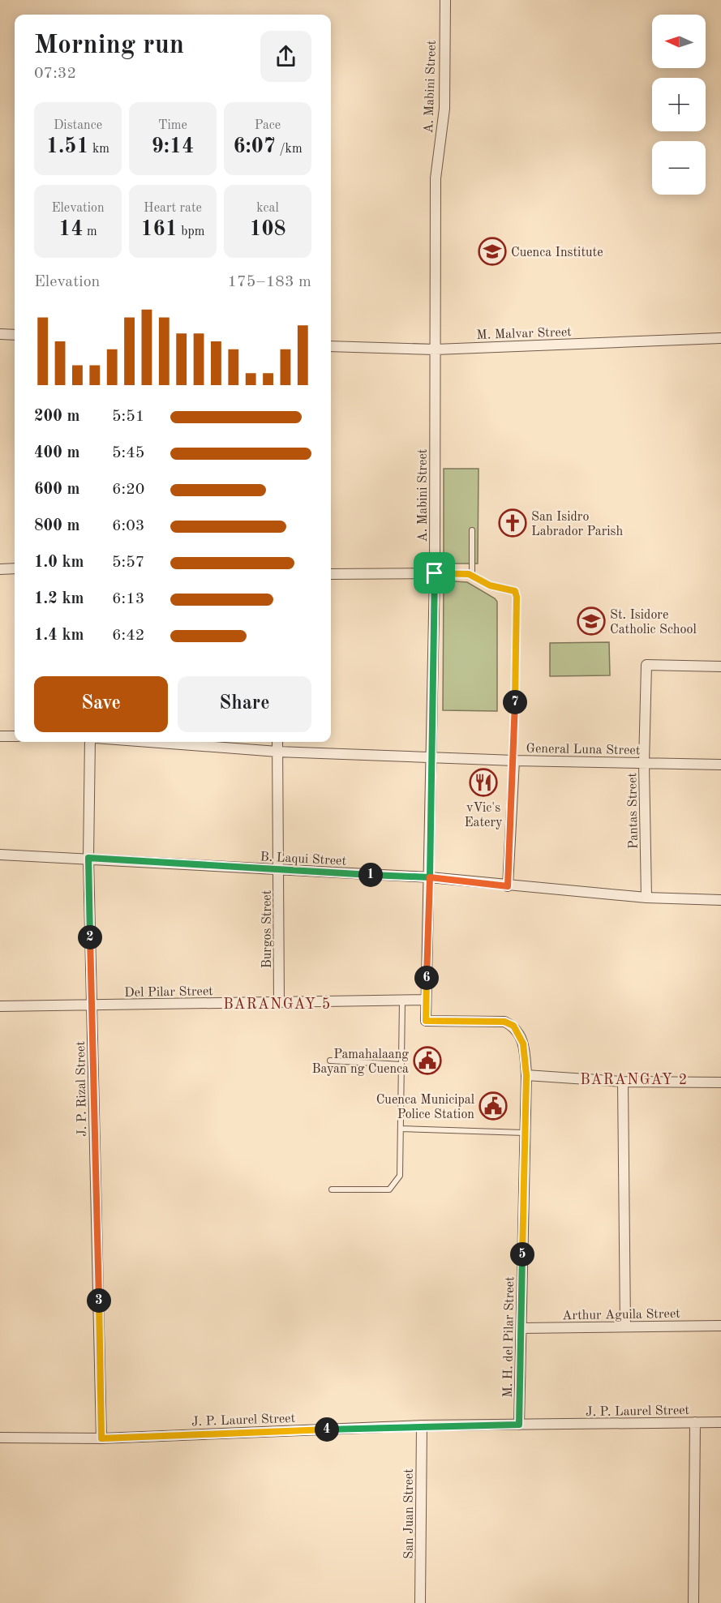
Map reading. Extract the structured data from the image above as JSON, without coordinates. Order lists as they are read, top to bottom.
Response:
{
  "streets": {
    "street": [
      "A. Mabini Street",
      "M. Malvar Street",
      "General Luna Street",
      "Pantas Street",
      "B. Laqui Street",
      "Burgos Street",
      "Del Pilar Street",
      "J. P. Rizal Street",
      "Arthur Aguila Street",
      "M. H. del Pilar Street",
      "J. P. Laurel Street",
      "San Juan Street"
    ]
  },
  "crossings": [
    ["A. Mabini Street", "M. Malvar Street"],
    ["A. Mabini Street", "General Luna Street"],
    ["A. Mabini Street", "B. Laqui Street"],
    ["A. Mabini Street", "Del Pilar Street"],
    ["A. Mabini Street", "M. H. del Pilar Street"],
    ["General Luna Street", "Pantas Street"],
    ["General Luna Street", "Burgos Street"],
    ["Pantas Street", "B. Laqui Street"],
    ["B. Laqui Street", "Burgos Street"],
    ["B. Laqui Street", "J. P. Rizal Street"],
    ["Burgos Street", "Del Pilar Street"],
    ["Del Pilar Street", "J. P. Rizal Street"],
    ["J. P. Rizal Street", "J. P. Laurel Street"],
    ["Arthur Aguila Street", "M. H. del Pilar Street"],
    ["M. H. del Pilar Street", "J. P. Laurel Street"],
    ["J. P. Laurel Street", "San Juan Street"]
  ],
  "districts": ["BARANGAY 5", "BARANGAY 2"],
  "places": {
    "school or university": ["Cuenca Institute", "St. Isidore Catholic School"],
    "church": ["San Isidro Labrador Parish"],
    "restaurant": ["vVic's Eatery"],
    "public building": ["Pamahalaang Bayan ng Cuenca", "Cuenca Municipal Police Station"]
  },
  "north": "left",
  "page": {
    "map_buttons": ["+", "−"],
    "heading": ["Morning run", "07:32"],
    "stats": [
      ["Distance", "1.51 km"],
      ["Time", "9:14"],
      ["Pace", "6:07 /km"],
      ["Elevation", "14 m"],
      ["Heart rate", "161 bpm"],
      ["kcal", "108"]
    ],
    "chart": ["Elevation", "175–183 m"],
    "list": [
      {
        "name": "200 m",
        "note": "5:51"
      },
      {
        "name": "400 m",
        "note": "5:45"
      },
      {
        "name": "600 m",
        "note": "6:20"
      },
      {
        "name": "800 m",
        "note": "6:03"
      },
      {
        "name": "1.0 km",
        "note": "5:57"
      },
      {
        "name": "1.2 km",
        "note": "6:13"
      },
      {
        "name": "1.4 km",
        "note": "6:42"
      }
    ],
    "buttons": ["Save", "Share"],
    "pins": [
      "7",
      "1",
      "2",
      "6",
      "5",
      "3",
      "4"
    ]
  }
}
